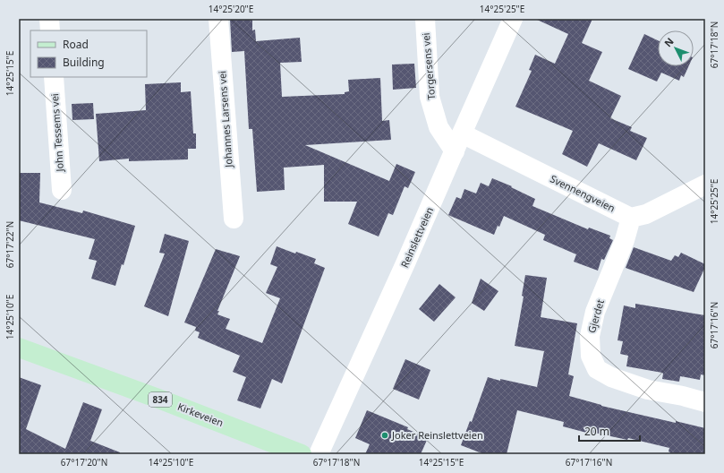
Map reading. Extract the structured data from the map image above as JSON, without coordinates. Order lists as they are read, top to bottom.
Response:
{
  "streets": {
    "main road": ["834", "Kirkeveien"],
    "street": [
      "Torgersens vei",
      "Johannes Larsens vei",
      "John Tessems vei",
      "Svennengveien",
      "Reinslettveien",
      "Gjerdet"
    ]
  },
  "crossings": [
    ["Torgersens vei", "Reinslettveien"],
    ["Svennengveien", "Reinslettveien"],
    ["Svennengveien", "Gjerdet"]
  ],
  "places": ["Joker Reinslettveien"],
  "legend": ["Road", "Building"],
  "scale_bar": "20 m",
  "north": "top left",
  "coordinates": [
    "14°25'20\"E",
    "14°25'25\"E",
    "67°17'18\"N",
    "14°25'15\"E",
    "67°17'22\"N",
    "14°25'10\"E",
    "67°17'16\"N",
    "67°17'20\"N"
  ]
}
